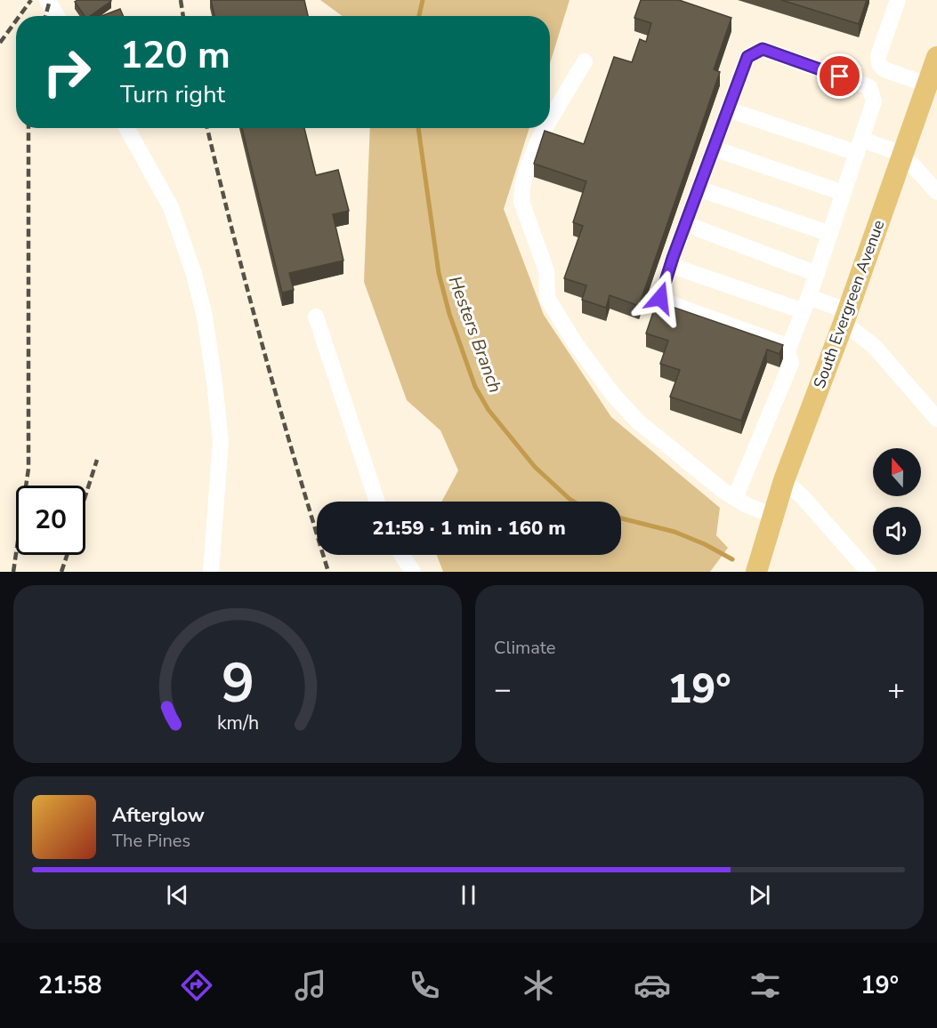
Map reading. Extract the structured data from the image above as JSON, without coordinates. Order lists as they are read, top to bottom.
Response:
{
  "streets": {
    "main road": ["South Evergreen Avenue"]
  },
  "water": ["Hesters Branch"],
  "north": "top",
  "page": {
    "turn": ["120 m", "Turn right"],
    "limit": "20",
    "trip": "21:59 · 1 min · 160 m",
    "tile": "Climate",
    "heat": ["−", "19°", "+"],
    "song": ["Afterglow", "The Pines"],
    "tabs": ["21:58", "19°"],
    "gauge": ["9", "km/h"]
  }
}
